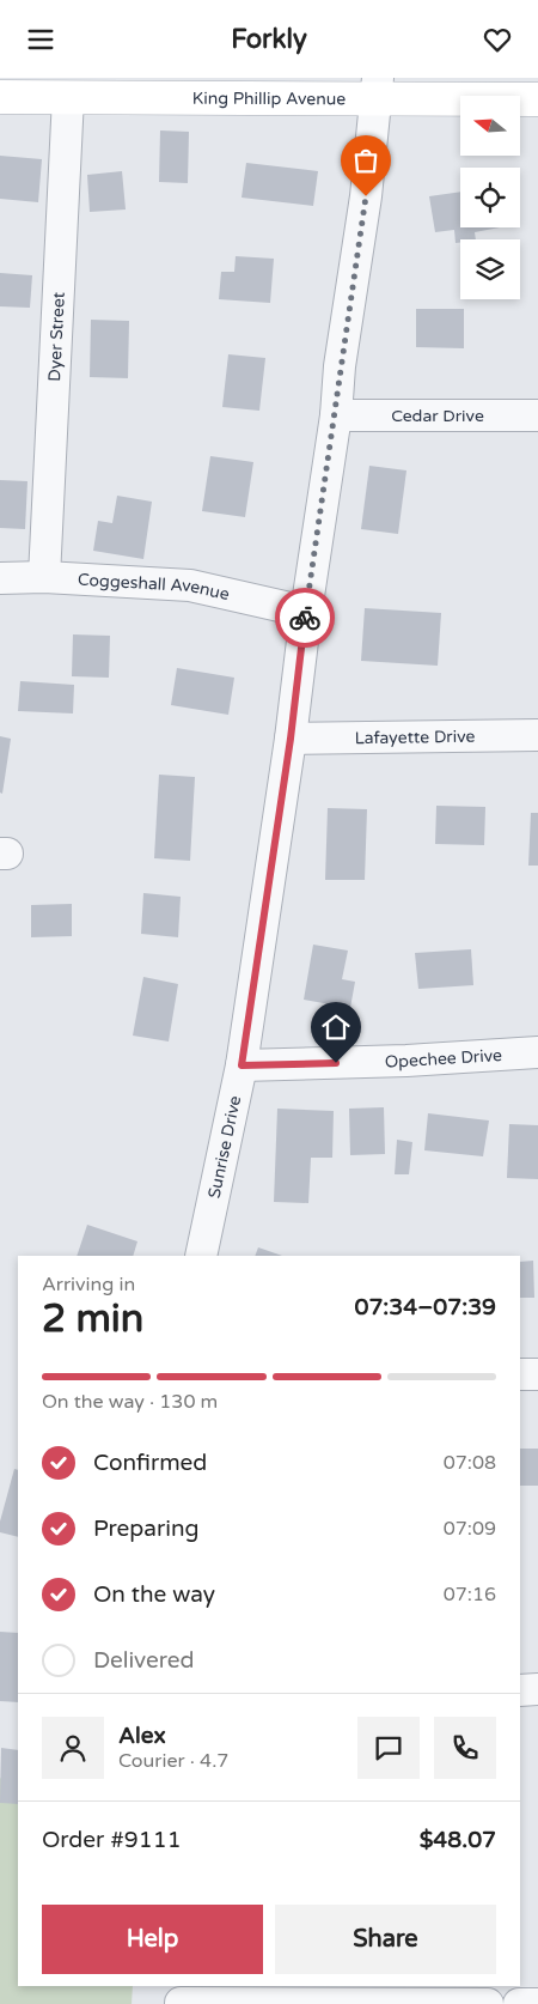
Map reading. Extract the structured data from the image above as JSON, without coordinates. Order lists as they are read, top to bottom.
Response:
{
  "streets": {
    "street": [
      "King Phillip Avenue",
      "Dyer Street",
      "Cedar Drive",
      "Coggeshall Avenue",
      "Lafayette Drive",
      "Opechee Drive",
      "Sunrise Drive"
    ]
  },
  "crossings": [
    ["King Phillip Avenue", "Dyer Street"],
    ["King Phillip Avenue", "Sunrise Drive"],
    ["Dyer Street", "Coggeshall Avenue"],
    ["Cedar Drive", "Sunrise Drive"],
    ["Coggeshall Avenue", "Sunrise Drive"],
    ["Lafayette Drive", "Sunrise Drive"],
    ["Opechee Drive", "Sunrise Drive"]
  ],
  "north": "left",
  "page": {
    "header": "Forkly",
    "heading": ["2 min", "Arriving in", "07:34–07:39"],
    "panel": [
      "Alex",
      "Courier · 4.7",
      "Order #9111",
      "$48.07"
    ],
    "bar": "On the way · 130 m",
    "list": [
      ["Confirmed", "07:08"],
      ["Preparing", "07:09"],
      ["On the way", "07:16"],
      "Delivered"
    ],
    "buttons": ["Help", "Share"]
  }
}
